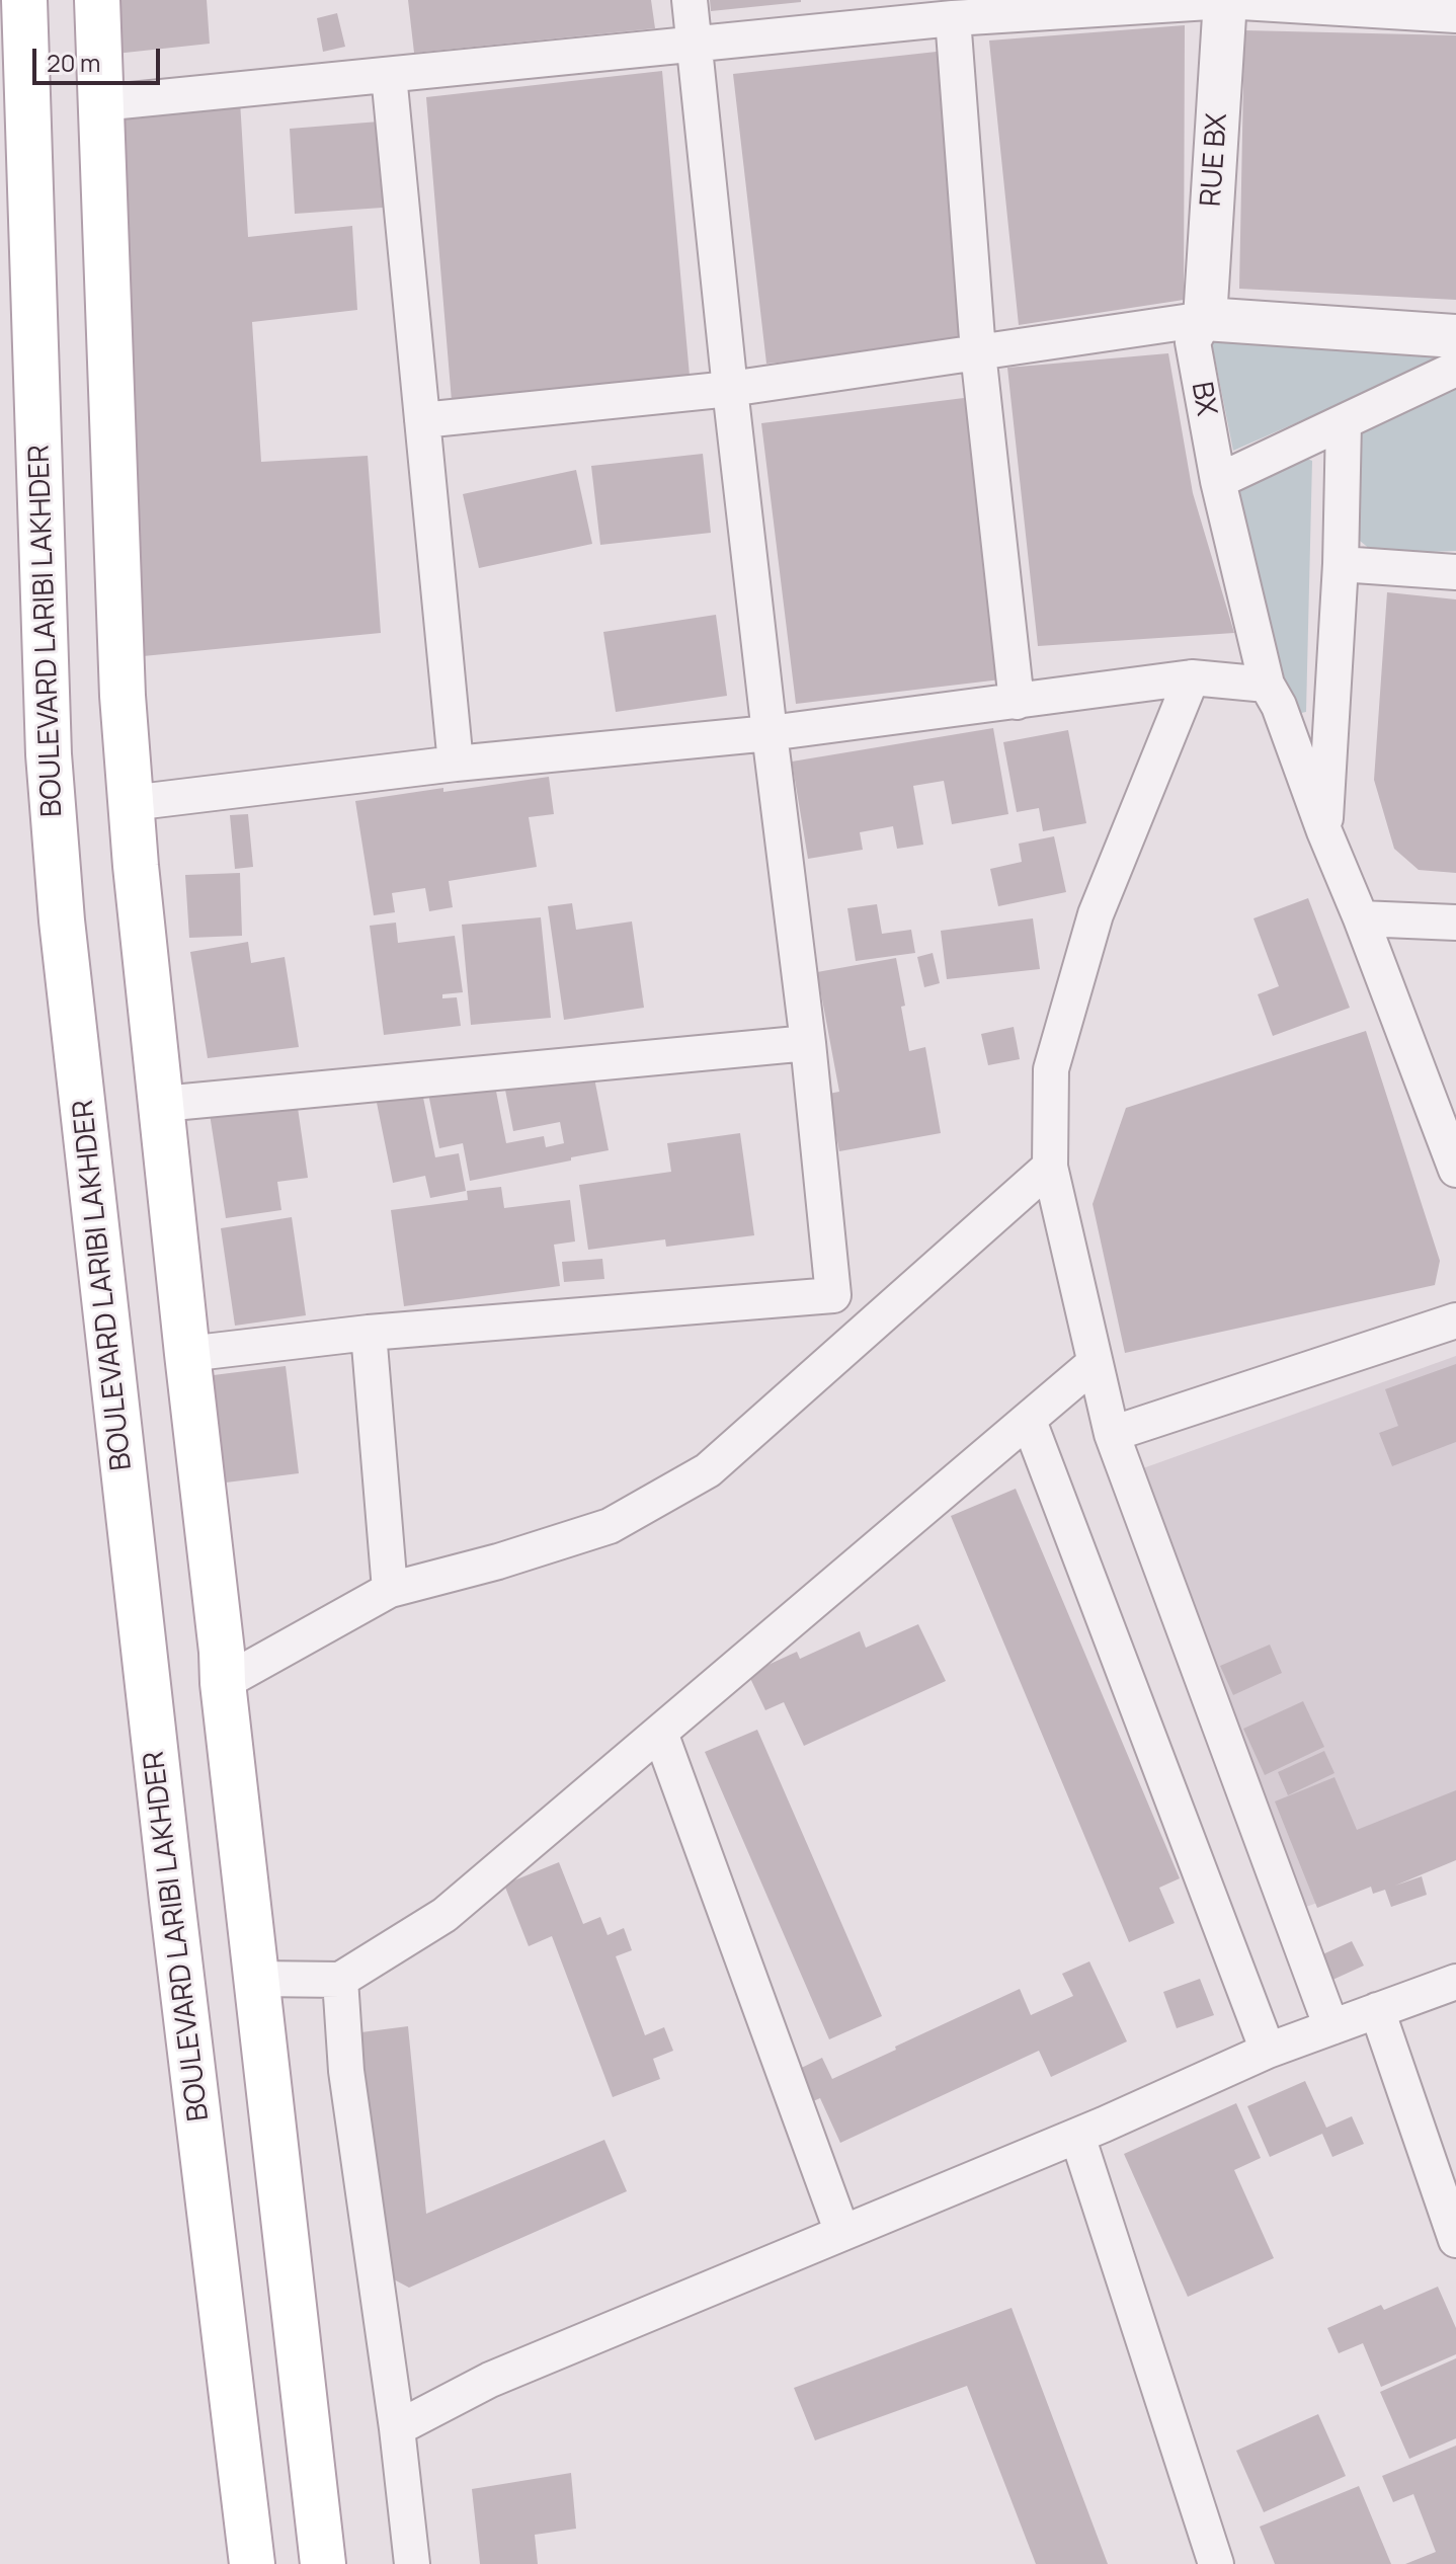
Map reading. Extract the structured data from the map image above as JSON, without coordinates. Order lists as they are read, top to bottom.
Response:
{
  "streets": {
    "main road": ["BOULEVARD LARIBI LAKHDER"],
    "street": ["RUE BX", "BX"]
  },
  "crossings": [
    ["RUE BX", "BX"]
  ],
  "scale_bar": "20 m"
}
